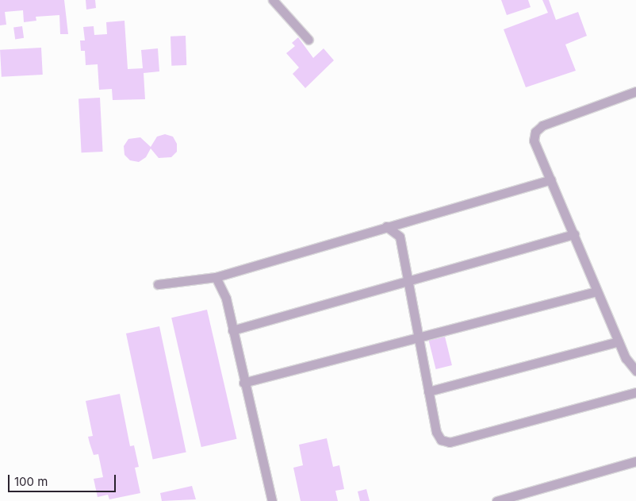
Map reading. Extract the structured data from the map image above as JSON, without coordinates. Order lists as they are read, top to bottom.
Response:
{
  "scale_bar": "100 m"
}
